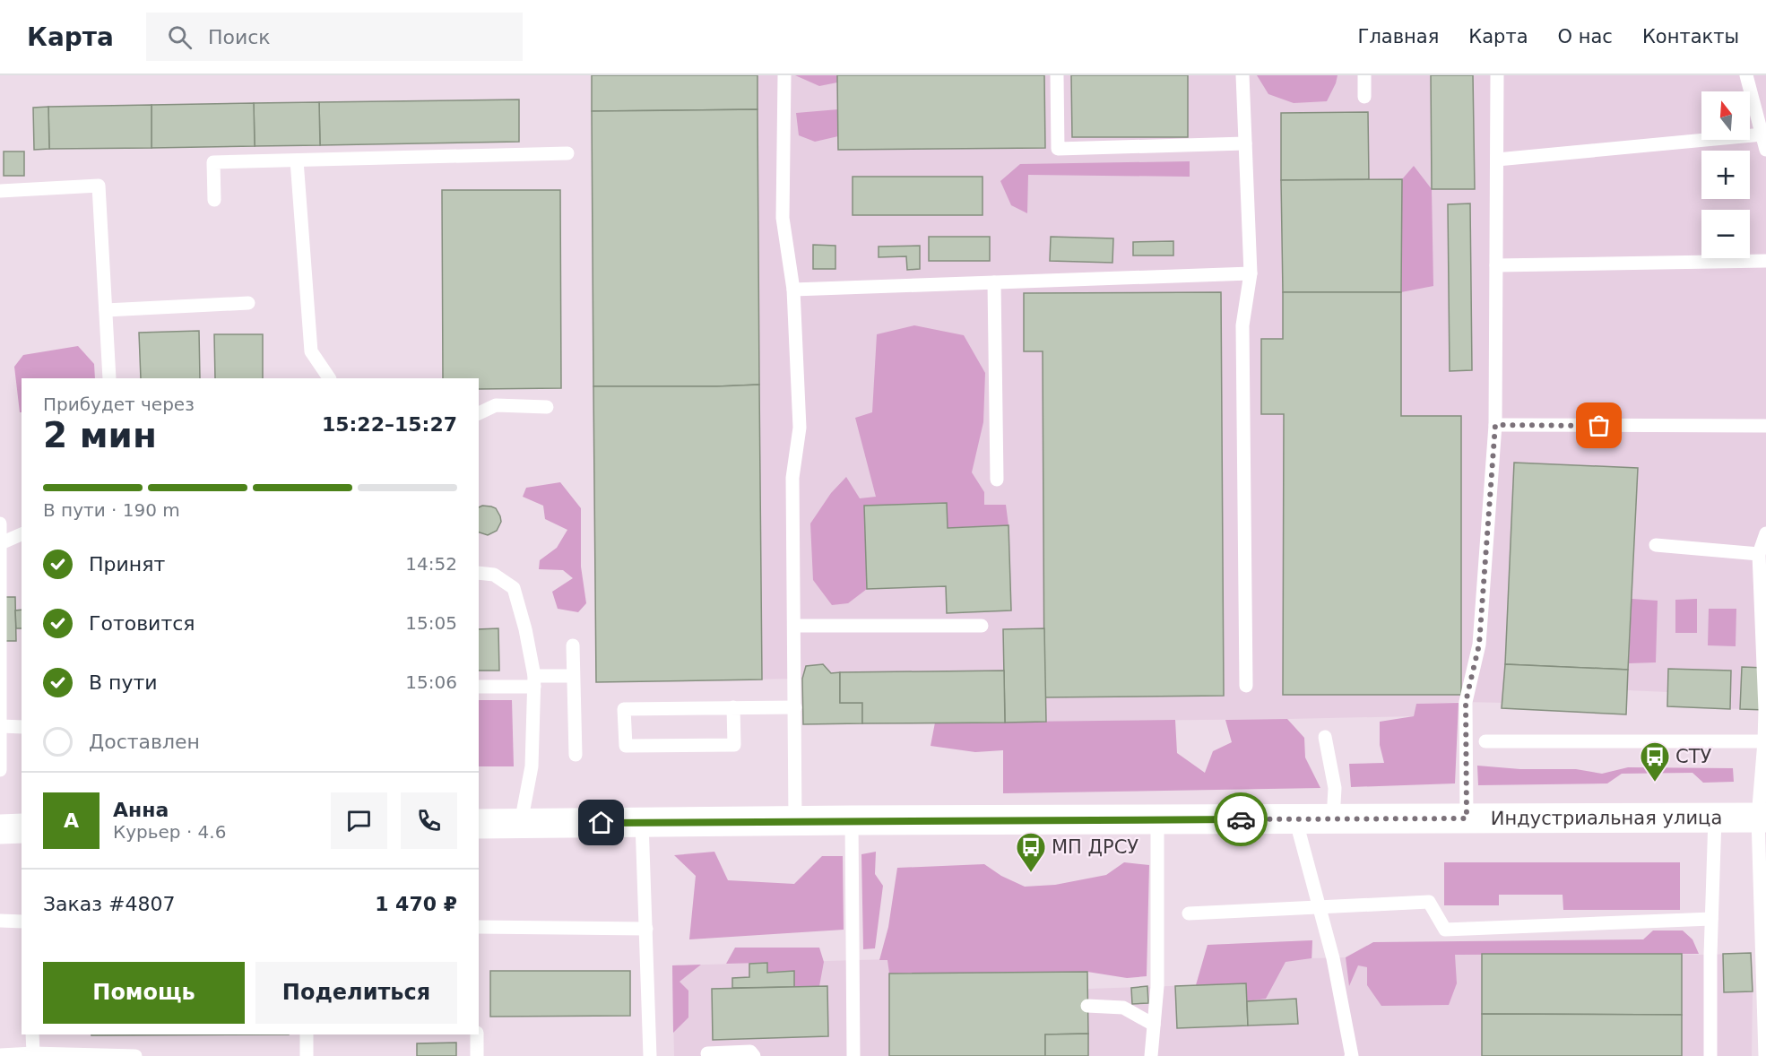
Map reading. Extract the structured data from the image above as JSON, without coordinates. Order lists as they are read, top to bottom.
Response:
{
  "streets": {
    "main road": ["Индустриальная улица"]
  },
  "places": {
    "bus stop": ["СТУ", "МП ДРСУ"]
  },
  "north": "top",
  "page": {
    "header": "Карта",
    "search": "Поиск",
    "nav": [
      "Главная",
      "Карта",
      "О нас",
      "Контакты"
    ],
    "map_buttons": ["+", "−"],
    "heading": ["2 мин", "Прибудет через", "15:22–15:27"],
    "panel": [
      "Анна",
      "Курьер · 4.6",
      "Заказ #4807",
      "1 470 ₽"
    ],
    "bar": "В пути · 190 m",
    "list": [
      ["Принят", "14:52"],
      ["Готовится", "15:05"],
      ["В пути", "15:06"],
      "Доставлен"
    ],
    "round": "А",
    "buttons": ["Помощь", "Поделиться"]
  }
}
